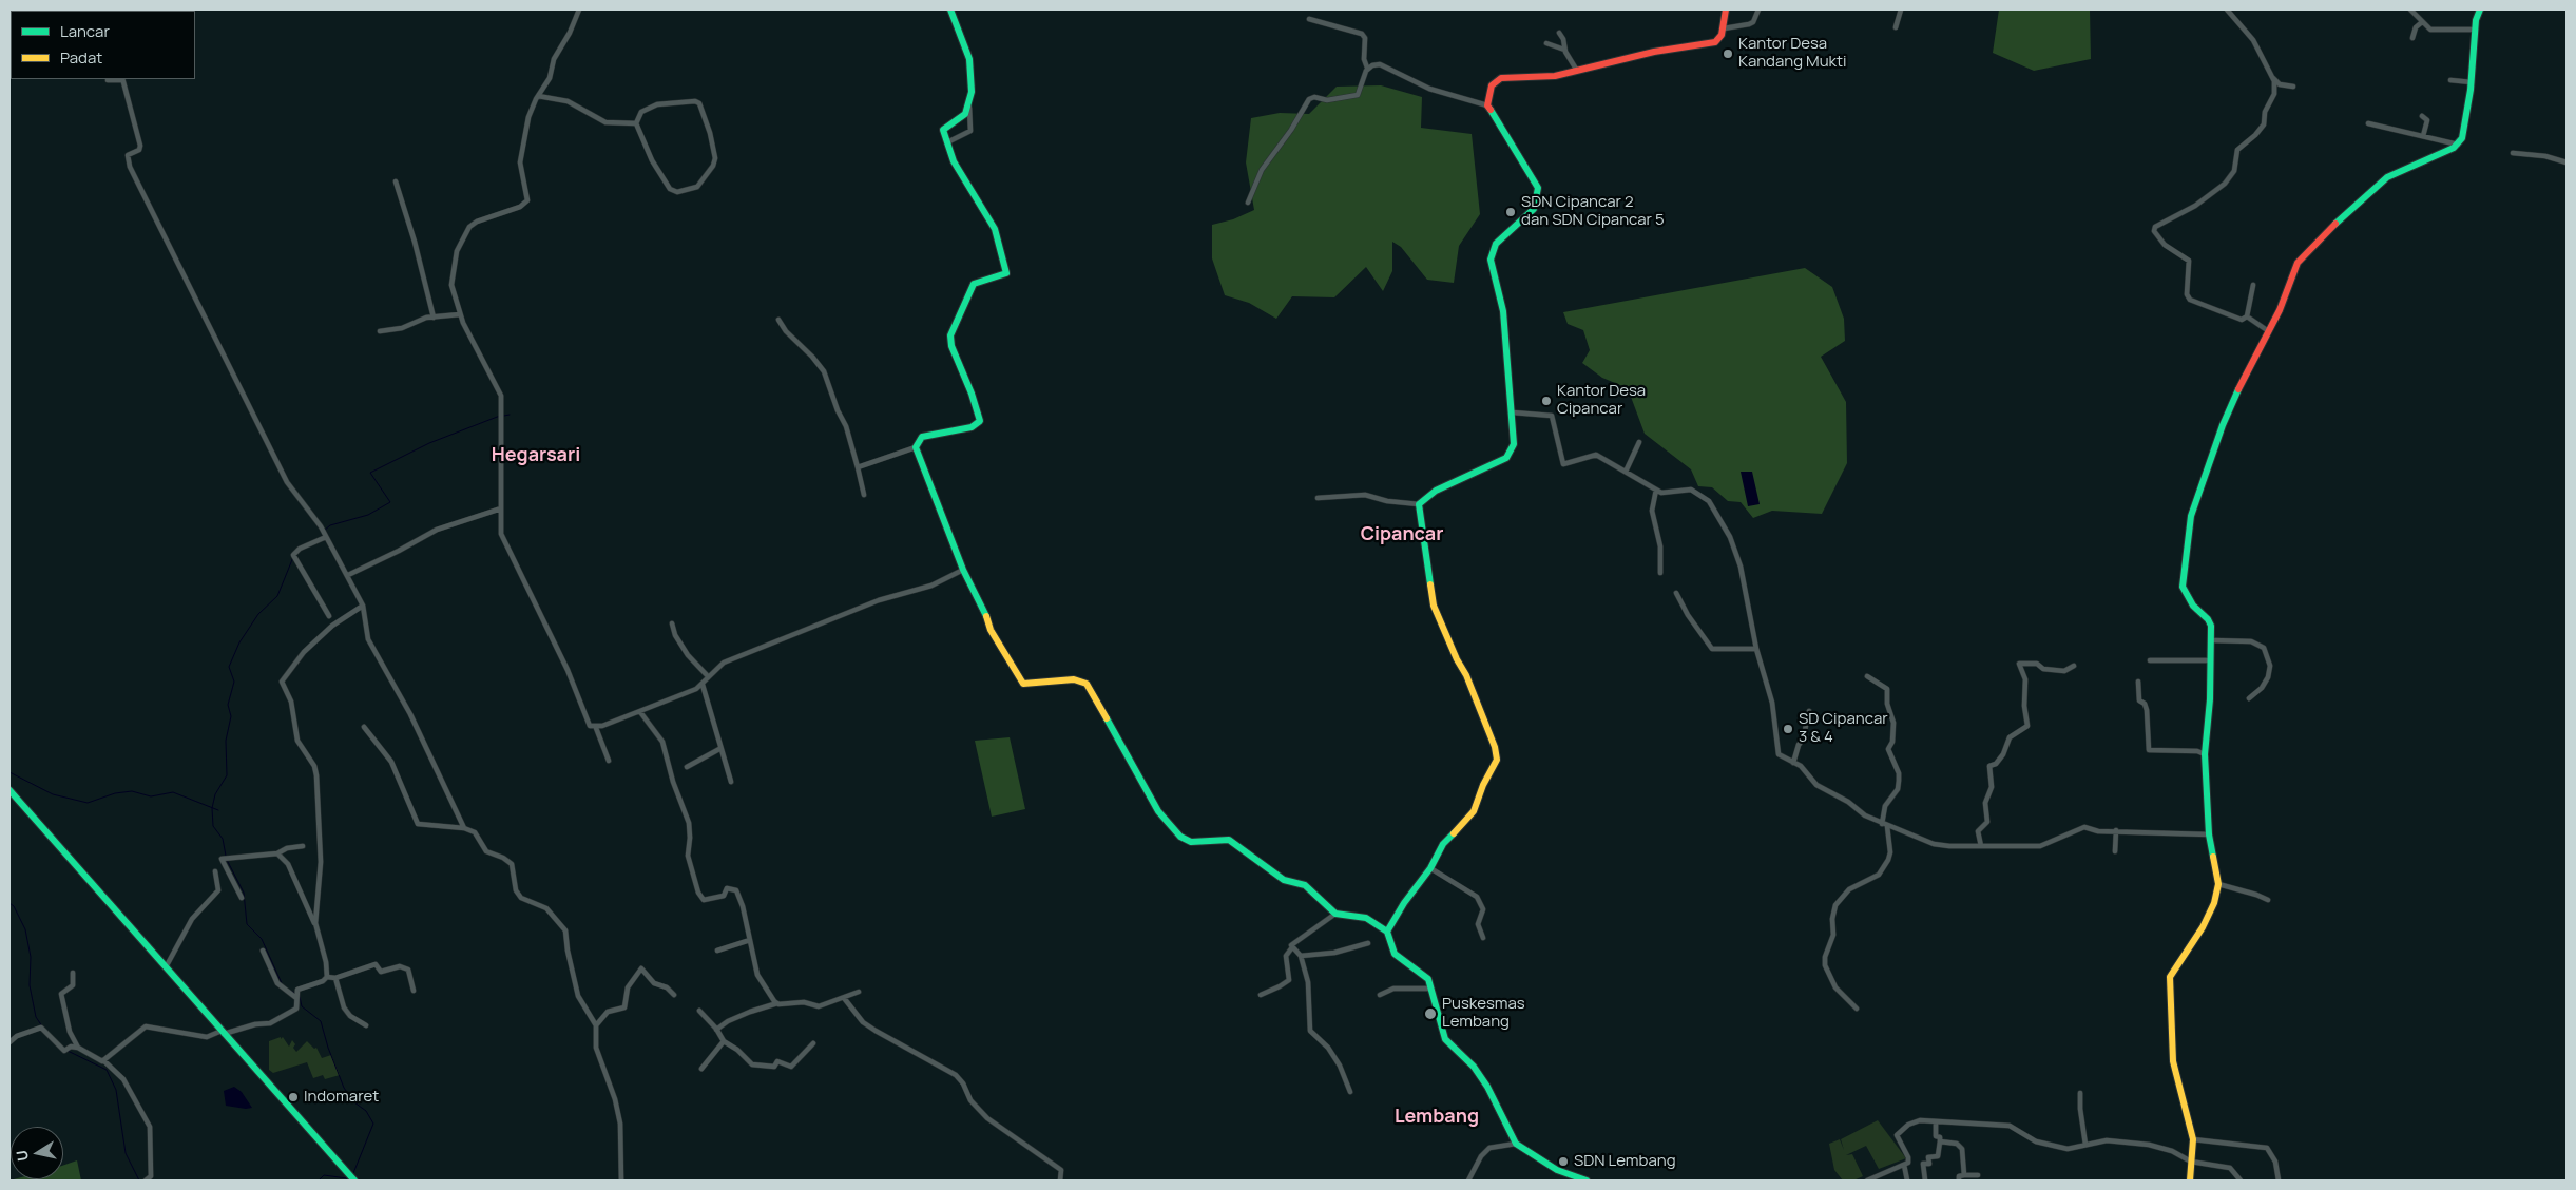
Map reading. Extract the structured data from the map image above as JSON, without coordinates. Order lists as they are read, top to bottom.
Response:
{
  "districts": ["Hegarsari", "Cipancar", "Lembang"],
  "places": [
    "Kantor Desa Kandang Mukti",
    "SDN Cipancar 2 dan SDN Cipancar 5",
    "Kantor Desa Cipancar",
    "SD Cipancar 3 & 4",
    "Puskesmas Lembang",
    "Indomaret",
    "SDN Lembang"
  ],
  "legend": ["Lancar", "Padat"],
  "north": "left"
}
